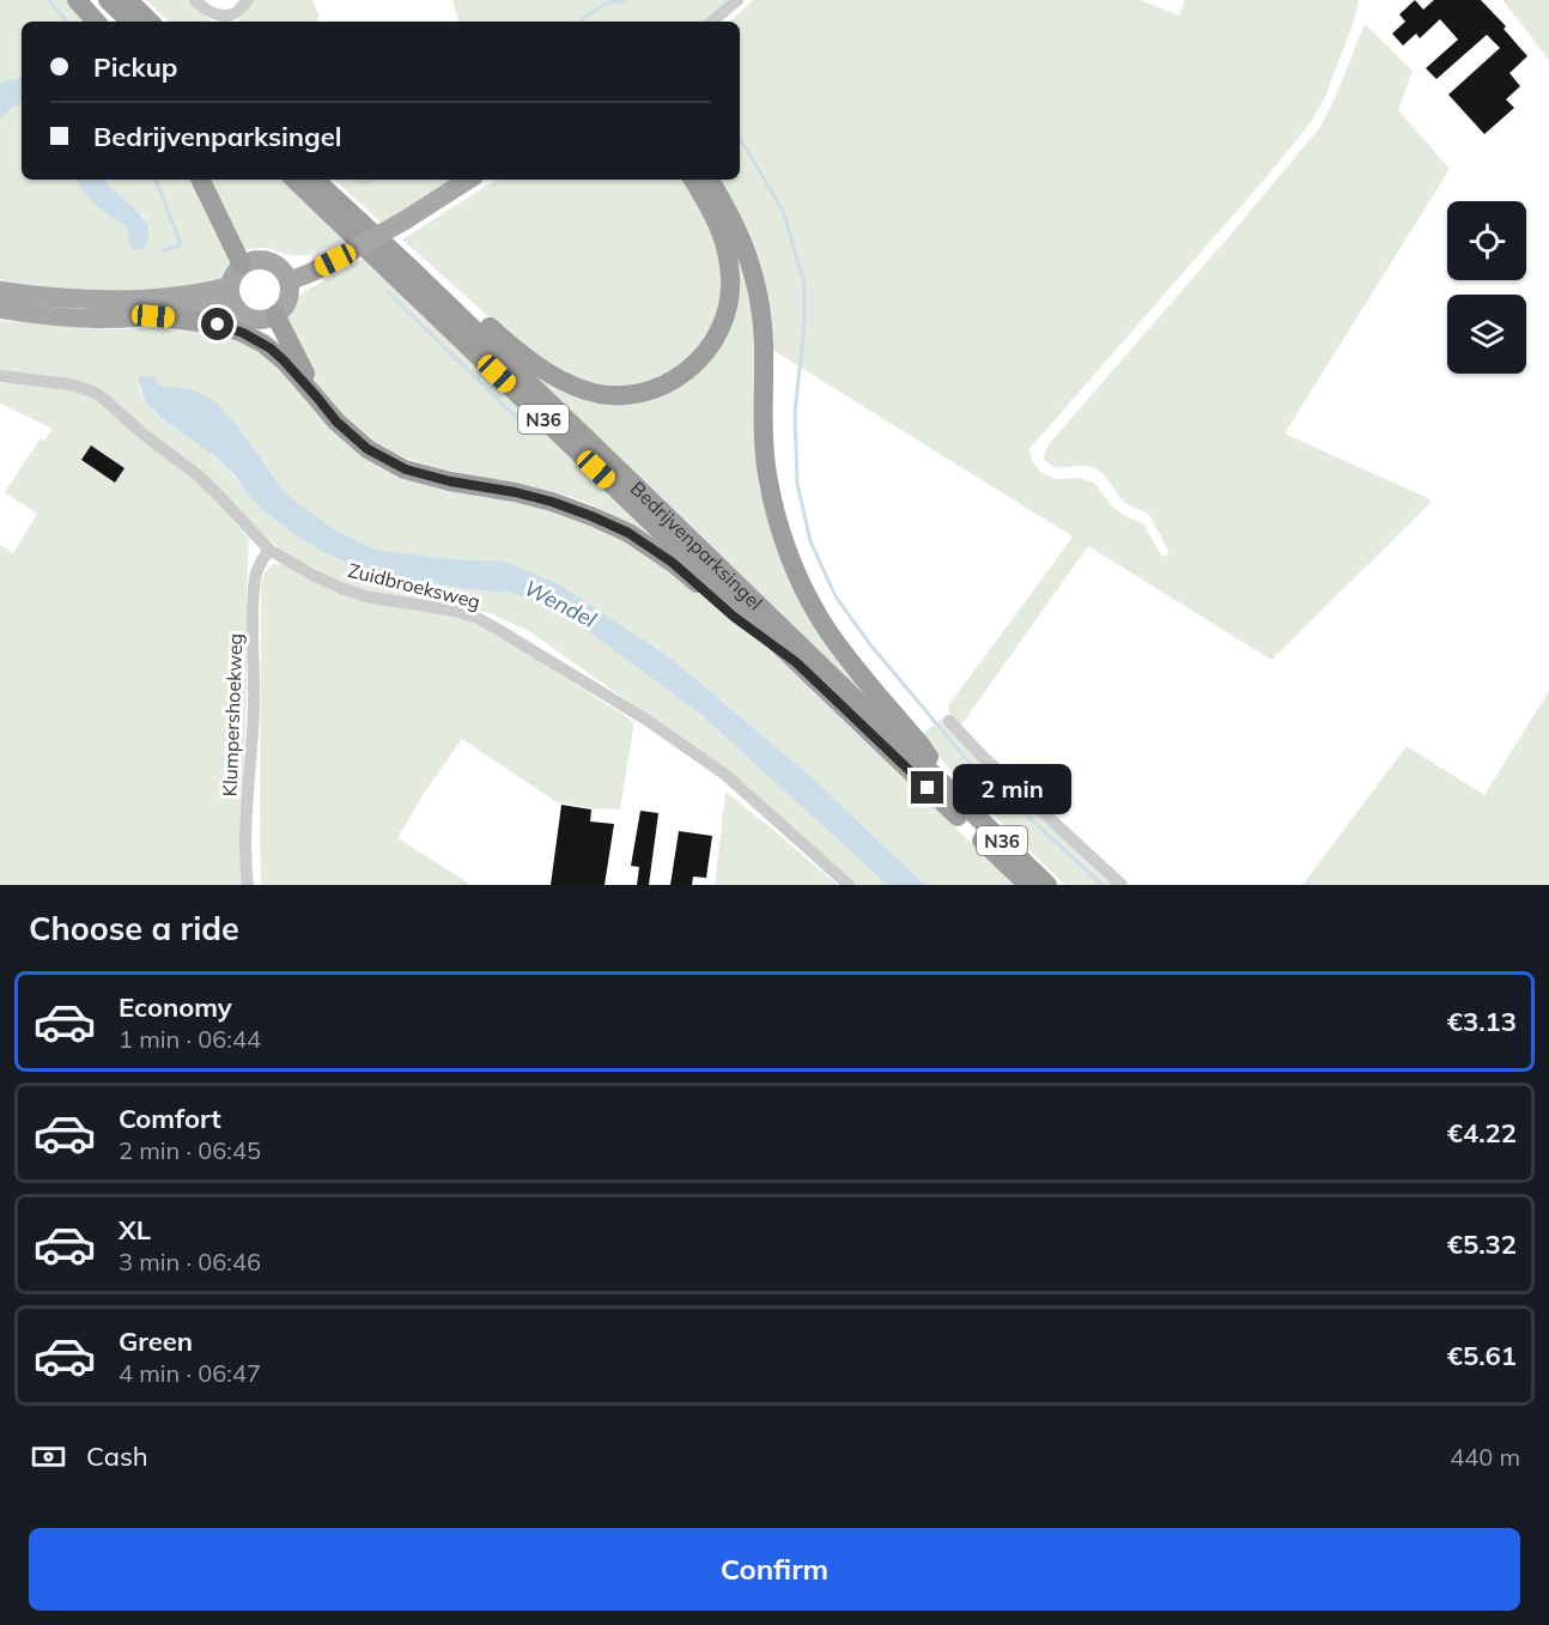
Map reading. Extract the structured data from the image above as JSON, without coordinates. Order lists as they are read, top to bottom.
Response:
{
  "streets": {
    "highway": ["N36", "Bedrijvenparksingel"],
    "street": ["Zuidbroeksweg", "Klumpershoekweg"]
  },
  "crossings": [
    ["N36", "Bedrijvenparksingel"],
    ["Zuidbroeksweg", "Klumpershoekweg"]
  ],
  "water": ["Wendel"],
  "page": {
    "banner": ["Pickup", "Bedrijvenparksingel"],
    "bubble": "2 min",
    "heading": "Choose a ride",
    "list": [
      {
        "name": "Economy",
        "note": "1 min · 06:44",
        "value": "€3.13"
      },
      {
        "name": "Comfort",
        "note": "2 min · 06:45",
        "value": "€4.22"
      },
      {
        "name": "XL",
        "note": "3 min · 06:46",
        "value": "€5.32"
      },
      {
        "name": "Green",
        "note": "4 min · 06:47",
        "value": "€5.61"
      }
    ],
    "pay": ["Cash", "440 m"],
    "buttons": "Confirm"
  }
}
